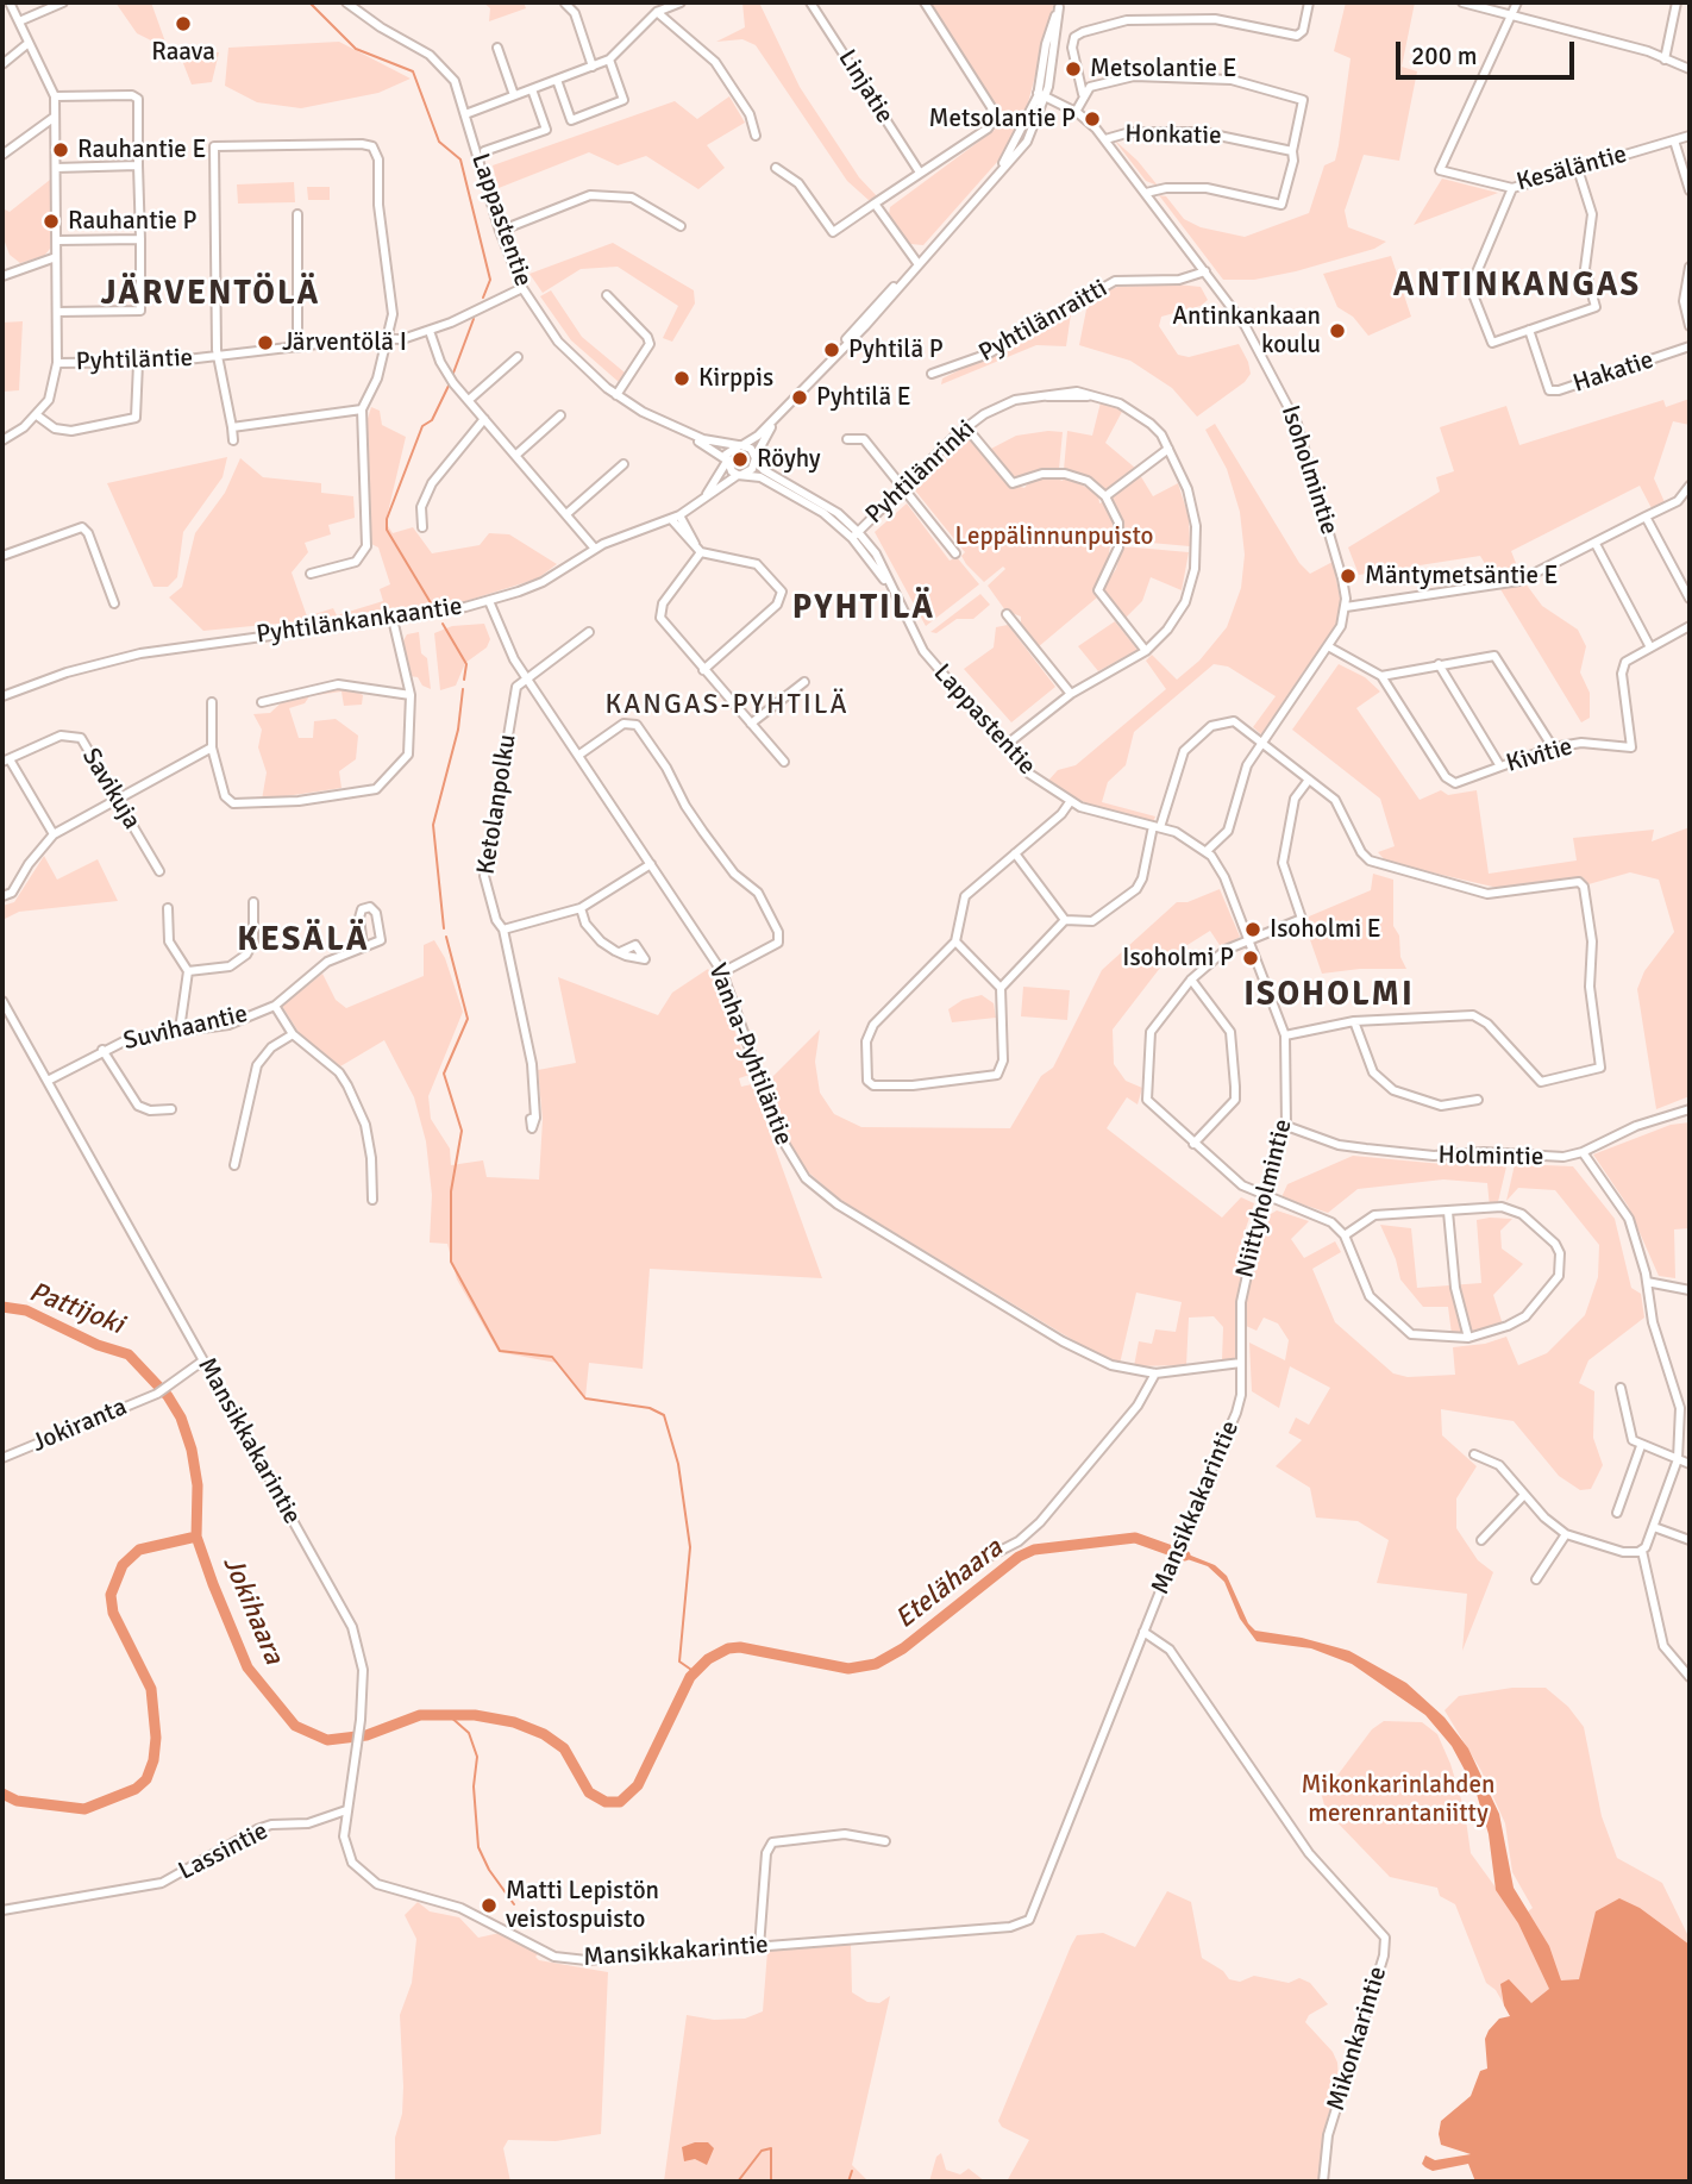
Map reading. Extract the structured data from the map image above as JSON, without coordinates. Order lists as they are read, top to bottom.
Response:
{
  "streets": {
    "street": [
      "Linjatie",
      "Honkatie",
      "Kesäläntie",
      "Lappastentie",
      "Pyhtilänraitti",
      "Pyhtiläntie",
      "Hakatie",
      "Isoholmintie",
      "Pyhtilänrinki",
      "Pyhtilänkankaantie",
      "Kivitie",
      "Savikuja",
      "Ketolanpolku",
      "Suvihaantie",
      "Vanha-Pyhtiläntie",
      "Holmintie",
      "Niittyholmintie",
      "Jokiranta",
      "Mansikkakarintie",
      "Lassintie",
      "Mikonkarintie"
    ]
  },
  "crossings": [
    ["Honkatie", "Isoholmintie"],
    ["Lappastentie", "Pyhtiläntie"],
    ["Lappastentie", "Pyhtilänrinki"],
    ["Lappastentie", "Pyhtilänkankaantie"],
    ["Lappastentie", "Niittyholmintie"],
    ["Pyhtilänraitti", "Isoholmintie"],
    ["Pyhtilänkankaantie", "Vanha-Pyhtiläntie"],
    ["Ketolanpolku", "Vanha-Pyhtiläntie"],
    ["Suvihaantie", "Mansikkakarintie"],
    ["Vanha-Pyhtiläntie", "Niittyholmintie"],
    ["Vanha-Pyhtiläntie", "Mansikkakarintie"],
    ["Holmintie", "Niittyholmintie"],
    ["Niittyholmintie", "Mansikkakarintie"],
    ["Jokiranta", "Mansikkakarintie"],
    ["Mansikkakarintie", "Lassintie"],
    ["Mansikkakarintie", "Mikonkarintie"]
  ],
  "districts": [
    "ANTINKANGAS",
    "JÄRVENTÖLÄ",
    "PYHTILÄ",
    "KANGAS-PYHTILÄ",
    "KESÄLÄ",
    "ISOHOLMI"
  ],
  "water": ["Pattijoki", "Etelähaara", "Jokihaara"],
  "parks": ["Leppälinnunpuisto", "Mikonkarinlahden merenrantaniitty"],
  "places": [
    "Raava",
    "Metsolantie E",
    "Metsolantie P",
    "Rauhantie E",
    "Rauhantie P",
    "Antinkankaan koulu",
    "Järventölä I",
    "Pyhtilä P",
    "Kirppis",
    "Pyhtilä E",
    "Röyhy",
    "Mäntymetsäntie E",
    "Isoholmi E",
    "Isoholmi P",
    "Matti Lepistön veistospuisto"
  ],
  "scale_bar": "200 m"
}
